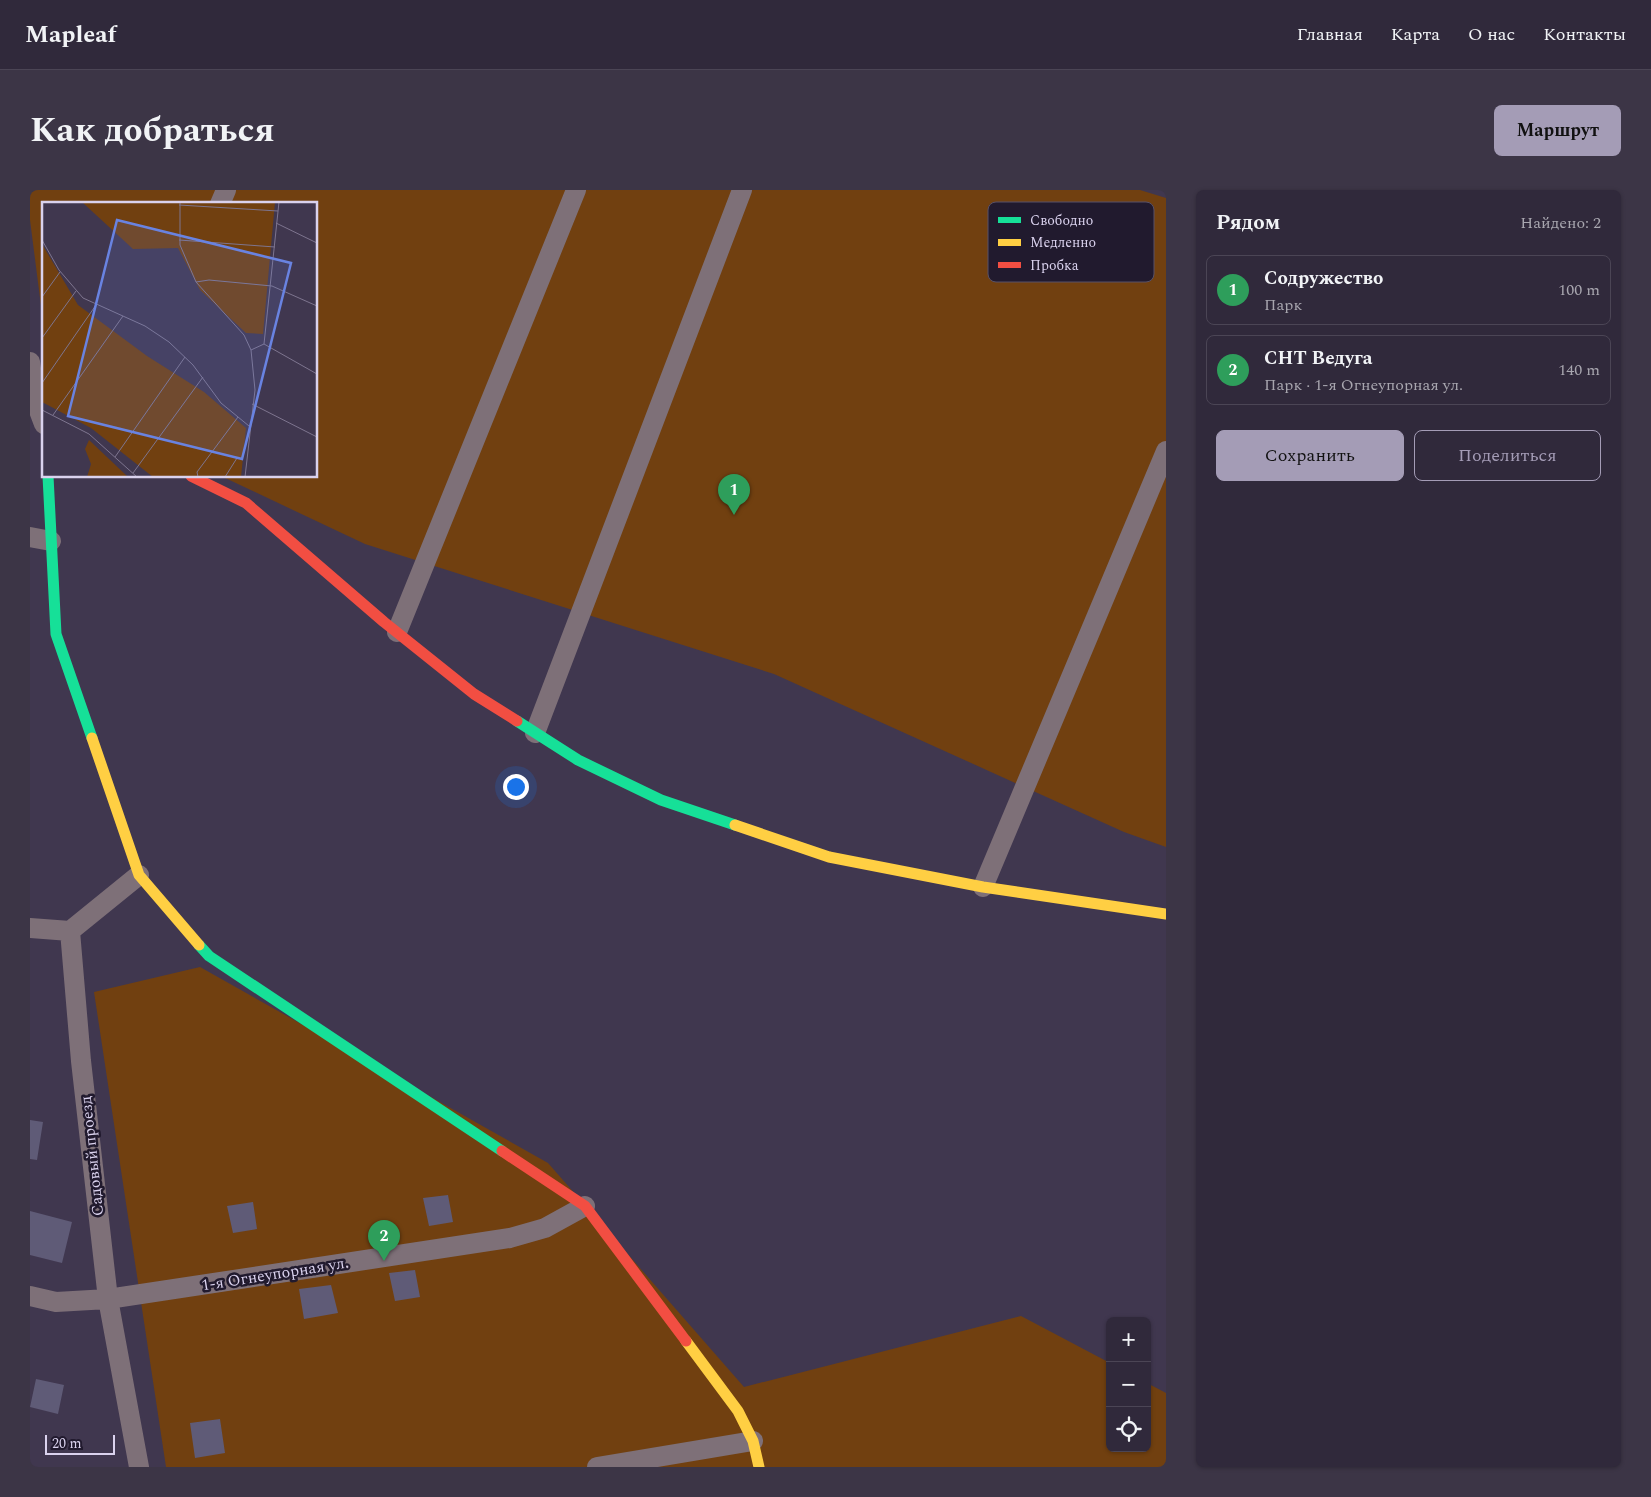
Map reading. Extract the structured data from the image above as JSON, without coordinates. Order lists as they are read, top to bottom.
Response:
{
  "streets": {
    "street": ["Садовый проезд", "1-я Огнеупорная ул."]
  },
  "crossings": [
    ["Садовый проезд", "1-я Огнеупорная ул."]
  ],
  "legend": ["Свободно", "Медленно", "Пробка"],
  "scale_bar": "20 m",
  "page": {
    "header": "Mapleaf",
    "nav": [
      "Главная",
      "Карта",
      "О нас",
      "Контакты"
    ],
    "title": "Как добраться",
    "buttons": [
      "Маршрут",
      ["Сохранить", "Поделиться"]
    ],
    "heading": ["Рядом", "Найдено: 2"],
    "list": [
      {
        "mark": "1",
        "name": "Содружество",
        "note": "Парк",
        "value": "100 m"
      },
      {
        "mark": "2",
        "name": "СНТ Ведуга",
        "note": "Парк · 1-я Огнеупорная ул.",
        "value": "140 m"
      }
    ],
    "pins": ["1", "2"],
    "map_buttons": ["+", "−"],
    "scale": "20 m"
  }
}
